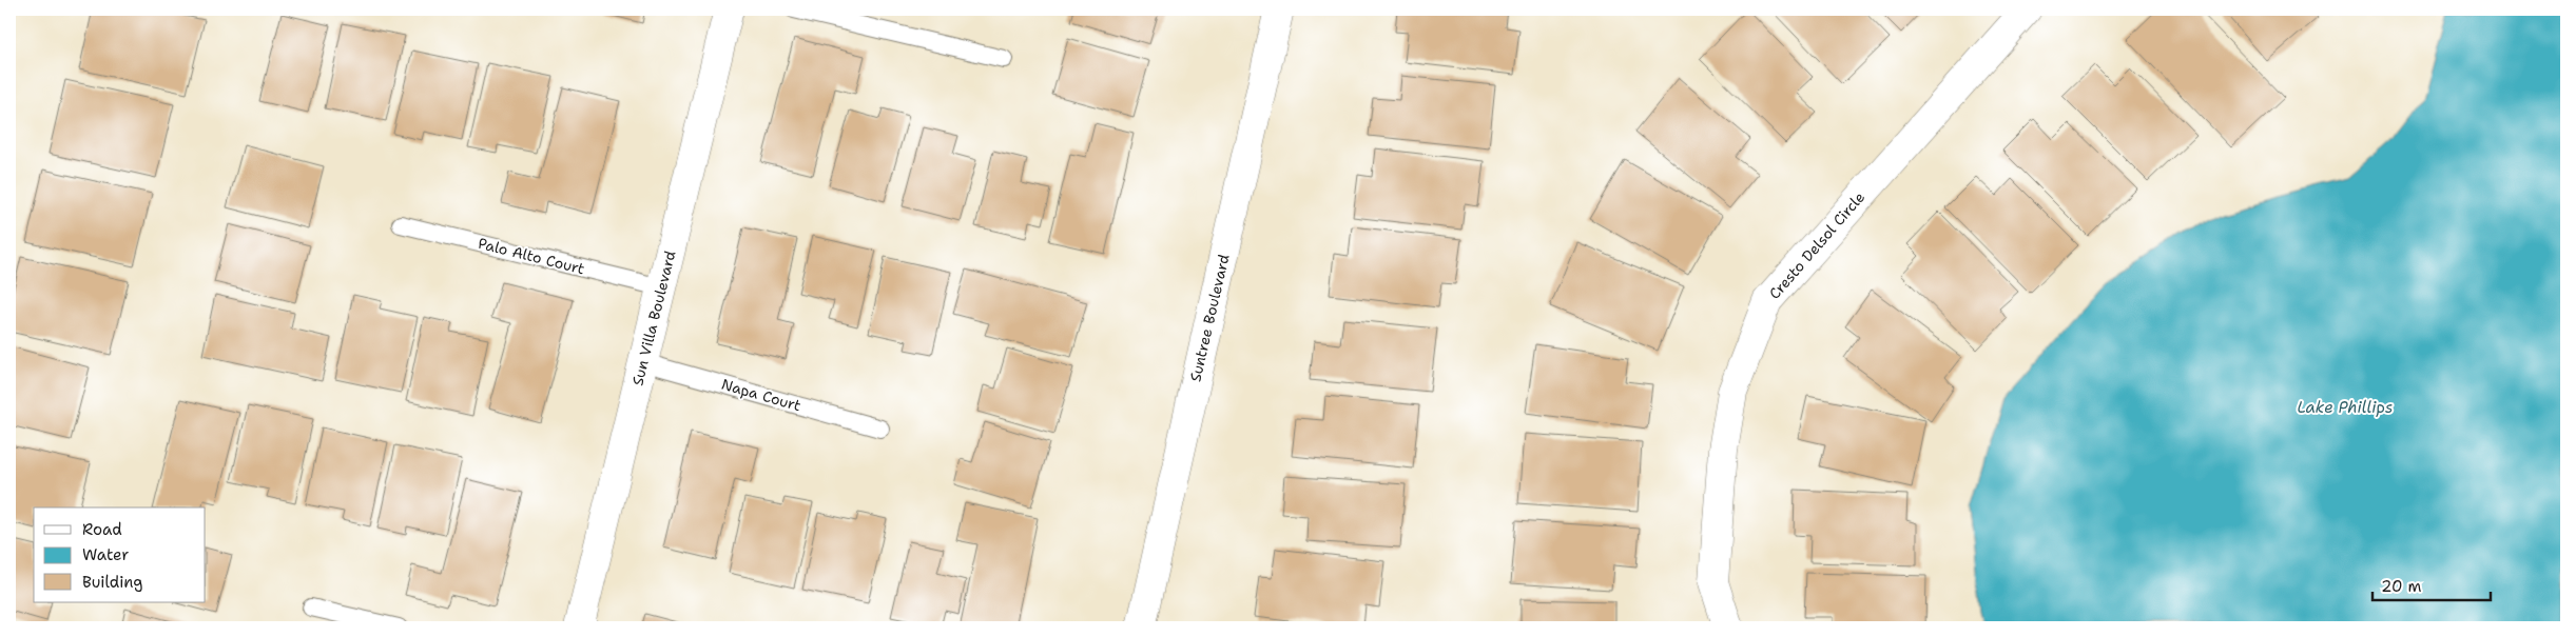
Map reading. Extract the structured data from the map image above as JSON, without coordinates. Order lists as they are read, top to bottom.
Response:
{
  "streets": {
    "street": ["Cresto Delsol Circle", "Sun Villa Boulevard", "Suntree Boulevard"],
    "lane": ["Palo Alto Court", "Napa Court"]
  },
  "crossings": [
    ["Palo Alto Court", "Sun Villa Boulevard"],
    ["Sun Villa Boulevard", "Napa Court"]
  ],
  "water": ["Lake Phillips"],
  "legend": ["Road", "Water", "Building"],
  "scale_bar": "20 m"
}
